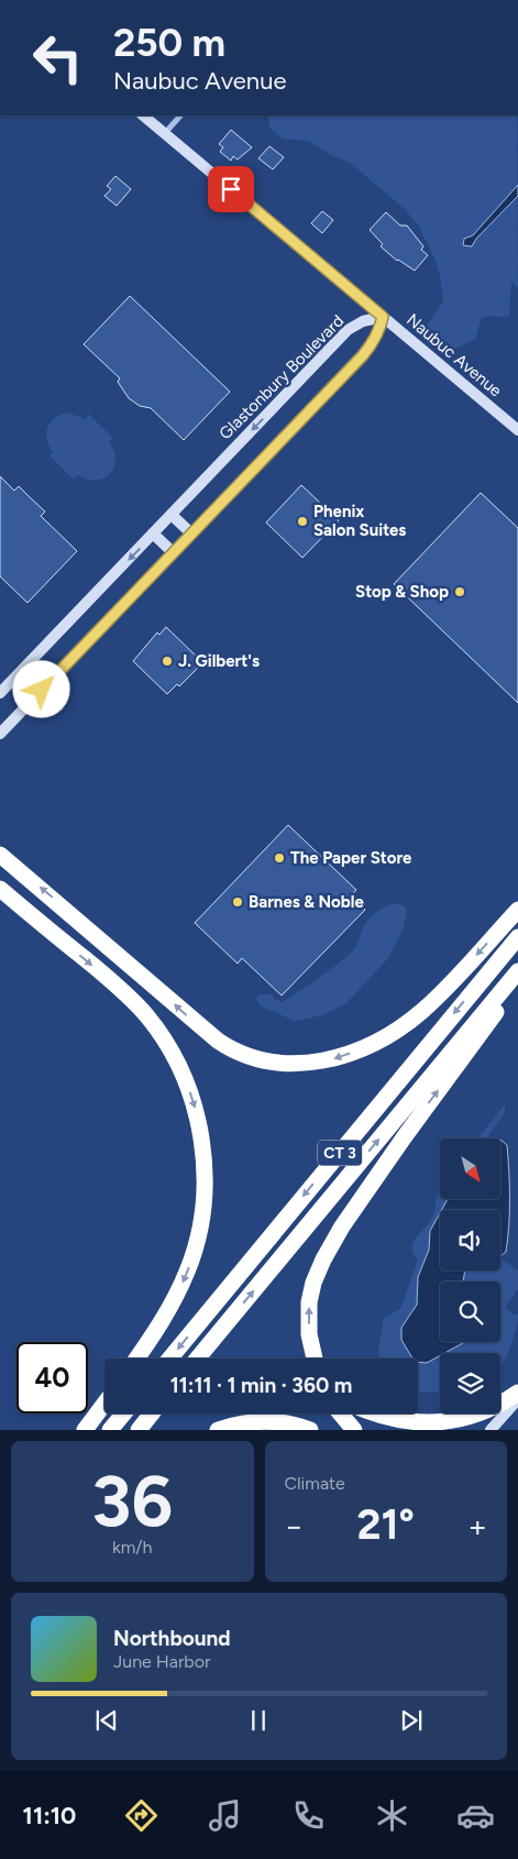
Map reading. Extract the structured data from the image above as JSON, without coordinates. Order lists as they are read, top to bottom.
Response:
{
  "streets": {
    "highway": ["CT 3"],
    "street": ["Naubuc Avenue", "Glastonbury Boulevard"]
  },
  "crossings": [
    ["Naubuc Avenue", "Glastonbury Boulevard"]
  ],
  "places": [
    "Phenix Salon Suites",
    "Stop & Shop",
    "J. Gilbert's",
    "The Paper Store",
    "Barnes & Noble"
  ],
  "north": "bottom right",
  "page": {
    "turn": ["250 m", "Naubuc Avenue"],
    "limit": "40",
    "trip": "11:11 · 1 min · 360 m",
    "tile": [
      ["36", "km/h"],
      "Climate"
    ],
    "heat": ["−", "21°", "+"],
    "song": ["Northbound", "June Harbor"],
    "tabs": "11:10"
  }
}
